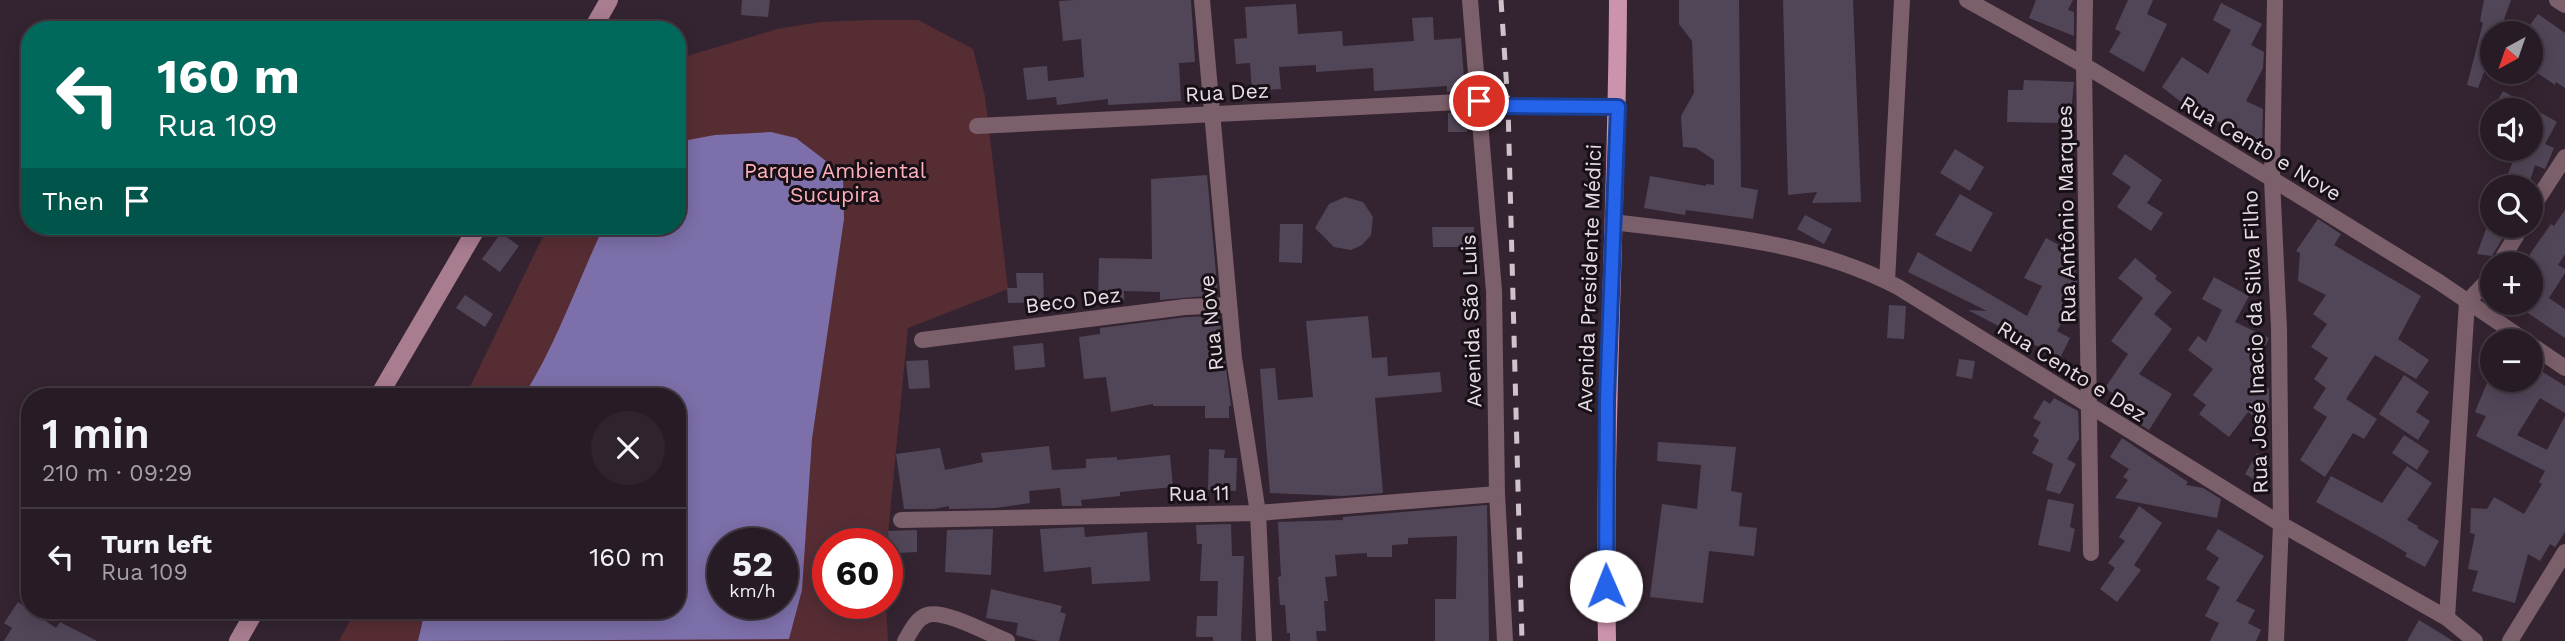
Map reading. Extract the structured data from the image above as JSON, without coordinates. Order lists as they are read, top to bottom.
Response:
{
  "streets": {
    "main road": ["Avenida Presidente Médici"],
    "street": [
      "Rua Dez",
      "Rua Cento e Nove",
      "Rua Antônio Marques",
      "Beco Dez",
      "Avenida São Luis",
      "Rua Nove",
      "Rua José Inacio da Silva Filho",
      "Rua Cento e Dez",
      "Rua 11"
    ]
  },
  "crossings": [
    ["Rua Dez", "Avenida Presidente Médici"],
    ["Rua Dez", "Avenida São Luis"],
    ["Rua Dez", "Rua Nove"],
    ["Rua Cento e Nove", "Rua Antônio Marques"],
    ["Rua Cento e Nove", "Rua José Inacio da Silva Filho"],
    ["Rua Antônio Marques", "Rua Cento e Dez"],
    ["Avenida Presidente Médici", "Rua Cento e Dez"],
    ["Beco Dez", "Rua Nove"],
    ["Avenida São Luis", "Rua 11"],
    ["Rua Nove", "Rua 11"],
    ["Rua José Inacio da Silva Filho", "Rua Cento e Dez"]
  ],
  "parks": ["Parque Ambiental Sucupira"],
  "north": "bottom left",
  "page": {
    "map_buttons": ["+", "−"],
    "turn": ["160 m", "Rua 109"],
    "then": "Then",
    "heading": ["1 min", "210 m · 09:29"],
    "list": [
      {
        "name": "Turn left",
        "note": "Rua 109",
        "value": "160 m"
      }
    ],
    "speed": "52 km/h",
    "limit": "60"
  }
}
